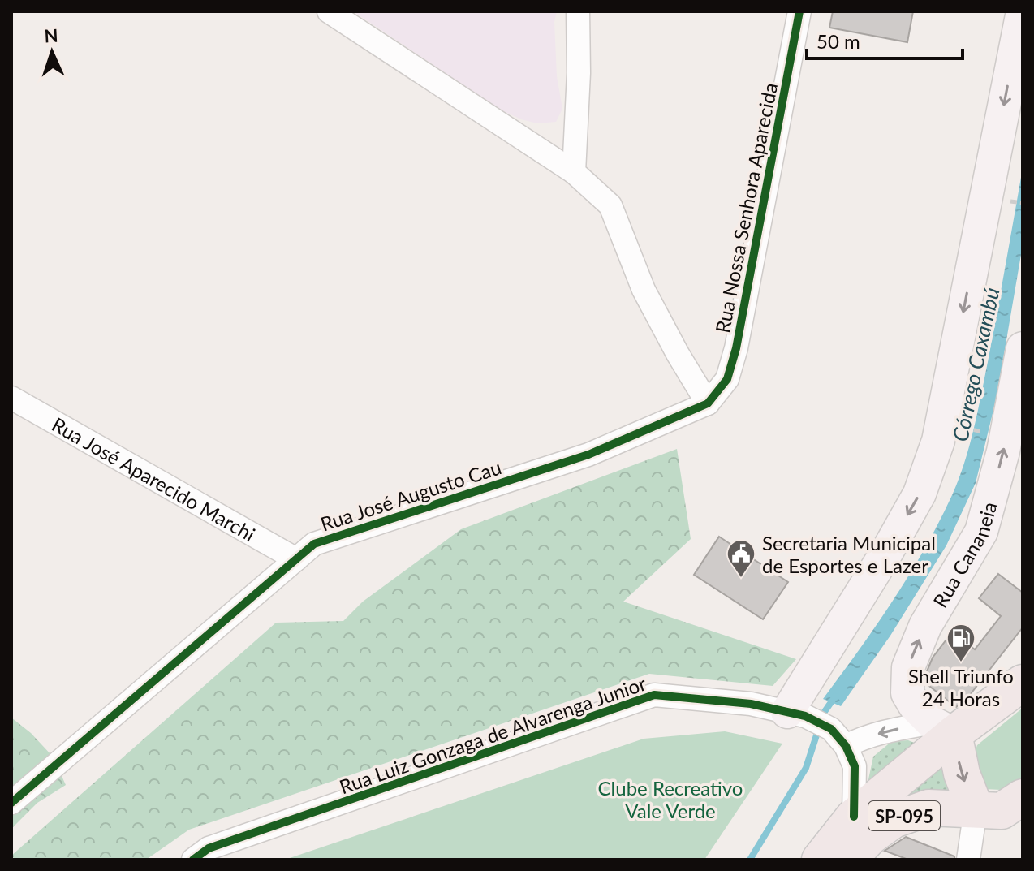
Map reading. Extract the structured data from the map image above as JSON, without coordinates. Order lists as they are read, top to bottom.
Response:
{
  "streets": {
    "main road": ["SP-095"],
    "street": [
      "Rua Nossa Senhora Aparecida",
      "Rua José Aparecido Marchi",
      "Rua José Augusto Cau",
      "Rua Cananeia",
      "Rua Luiz Gonzaga de Alvarenga Junior"
    ]
  },
  "crossings": [
    ["Rua Nossa Senhora Aparecida", "Rua José Augusto Cau"],
    ["Rua José Aparecido Marchi", "Rua José Augusto Cau"],
    ["Rua Cananeia", "SP-095"]
  ],
  "water": ["Córrego Caxambú"],
  "parks": ["Clube Recreativo Vale Verde"],
  "places": {
    "public building": ["Secretaria Municipal de Esportes e Lazer"],
    "fuel station": ["Shell Triunfo 24 Horas"]
  },
  "scale_bar": "50 m",
  "north": "top"
}
